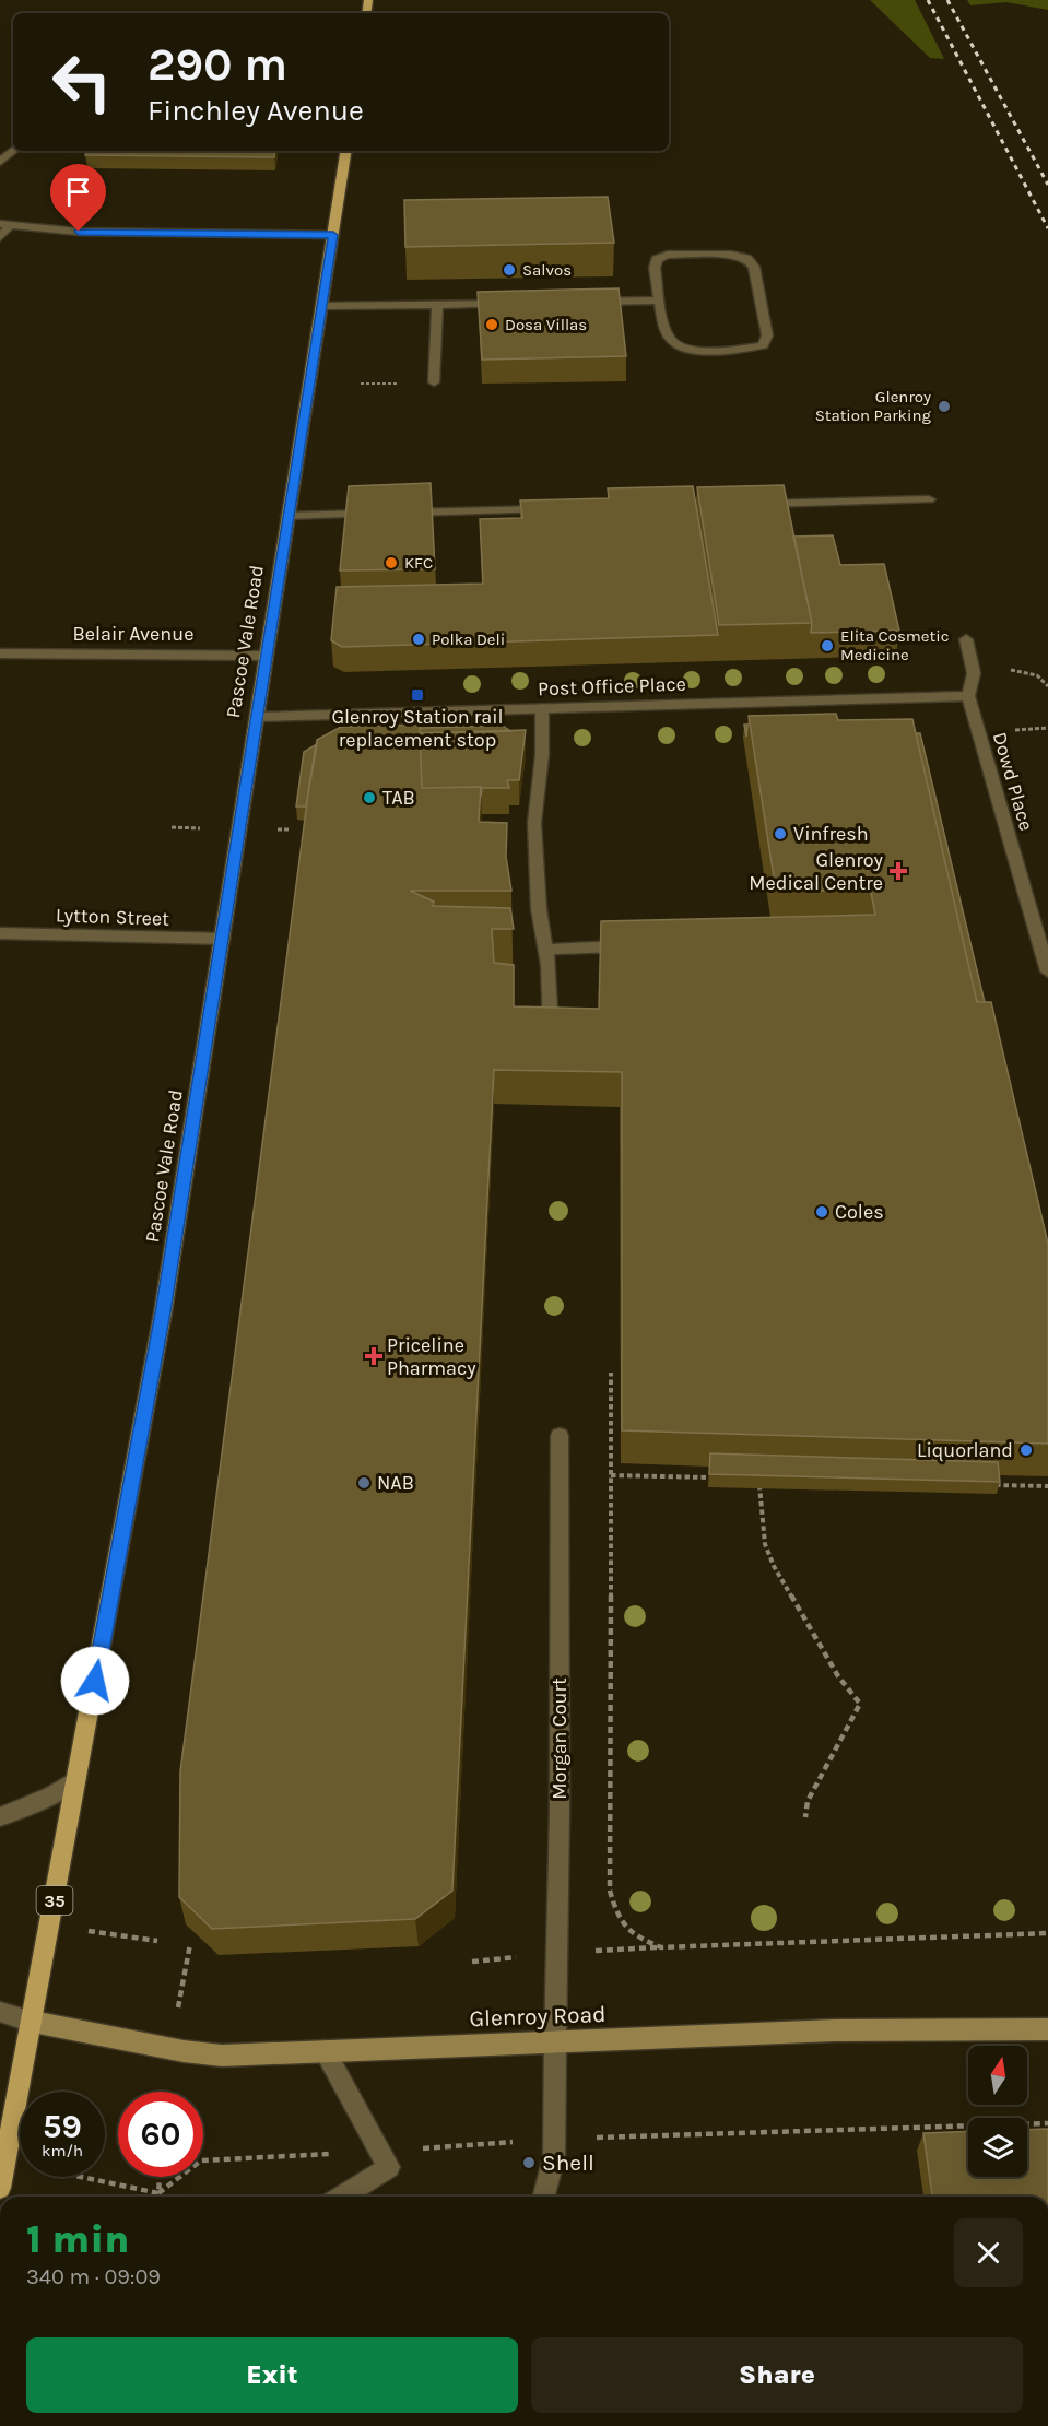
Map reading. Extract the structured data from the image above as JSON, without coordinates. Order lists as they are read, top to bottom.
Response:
{
  "streets": {
    "main road": ["Pascoe Vale Road", "35", "Glenroy Road"],
    "street": [
      "Belair Avenue",
      "Post Office Place",
      "Dowd Place",
      "Lytton Street",
      "Morgan Court"
    ]
  },
  "crossings": [
    ["Belair Avenue", "Pascoe Vale Road"],
    ["Pascoe Vale Road", "Post Office Place"],
    ["Pascoe Vale Road", "Lytton Street"],
    ["Pascoe Vale Road", "Glenroy Road"],
    ["Post Office Place", "Dowd Place"],
    ["Morgan Court", "Glenroy Road"]
  ],
  "places": {
    "other": [
      "Salvos",
      "Dosa Villas",
      "Glenroy Station Parking",
      "KFC",
      "Polka Deli",
      "Elita Cosmetic Medicine",
      "TAB",
      "Vinfresh",
      "Coles",
      "Liquorland",
      "NAB",
      "Shell"
    ],
    "transit": ["Glenroy Station rail replacement stop"],
    "health": ["Glenroy Medical Centre", "Priceline Pharmacy"]
  },
  "north": "top",
  "page": {
    "turn": ["290 m", "Finchley Avenue"],
    "speed": "59 km/h",
    "limit": "60",
    "heading": ["1 min", "340 m · 09:09"],
    "buttons": ["Exit", "Share"]
  }
}
